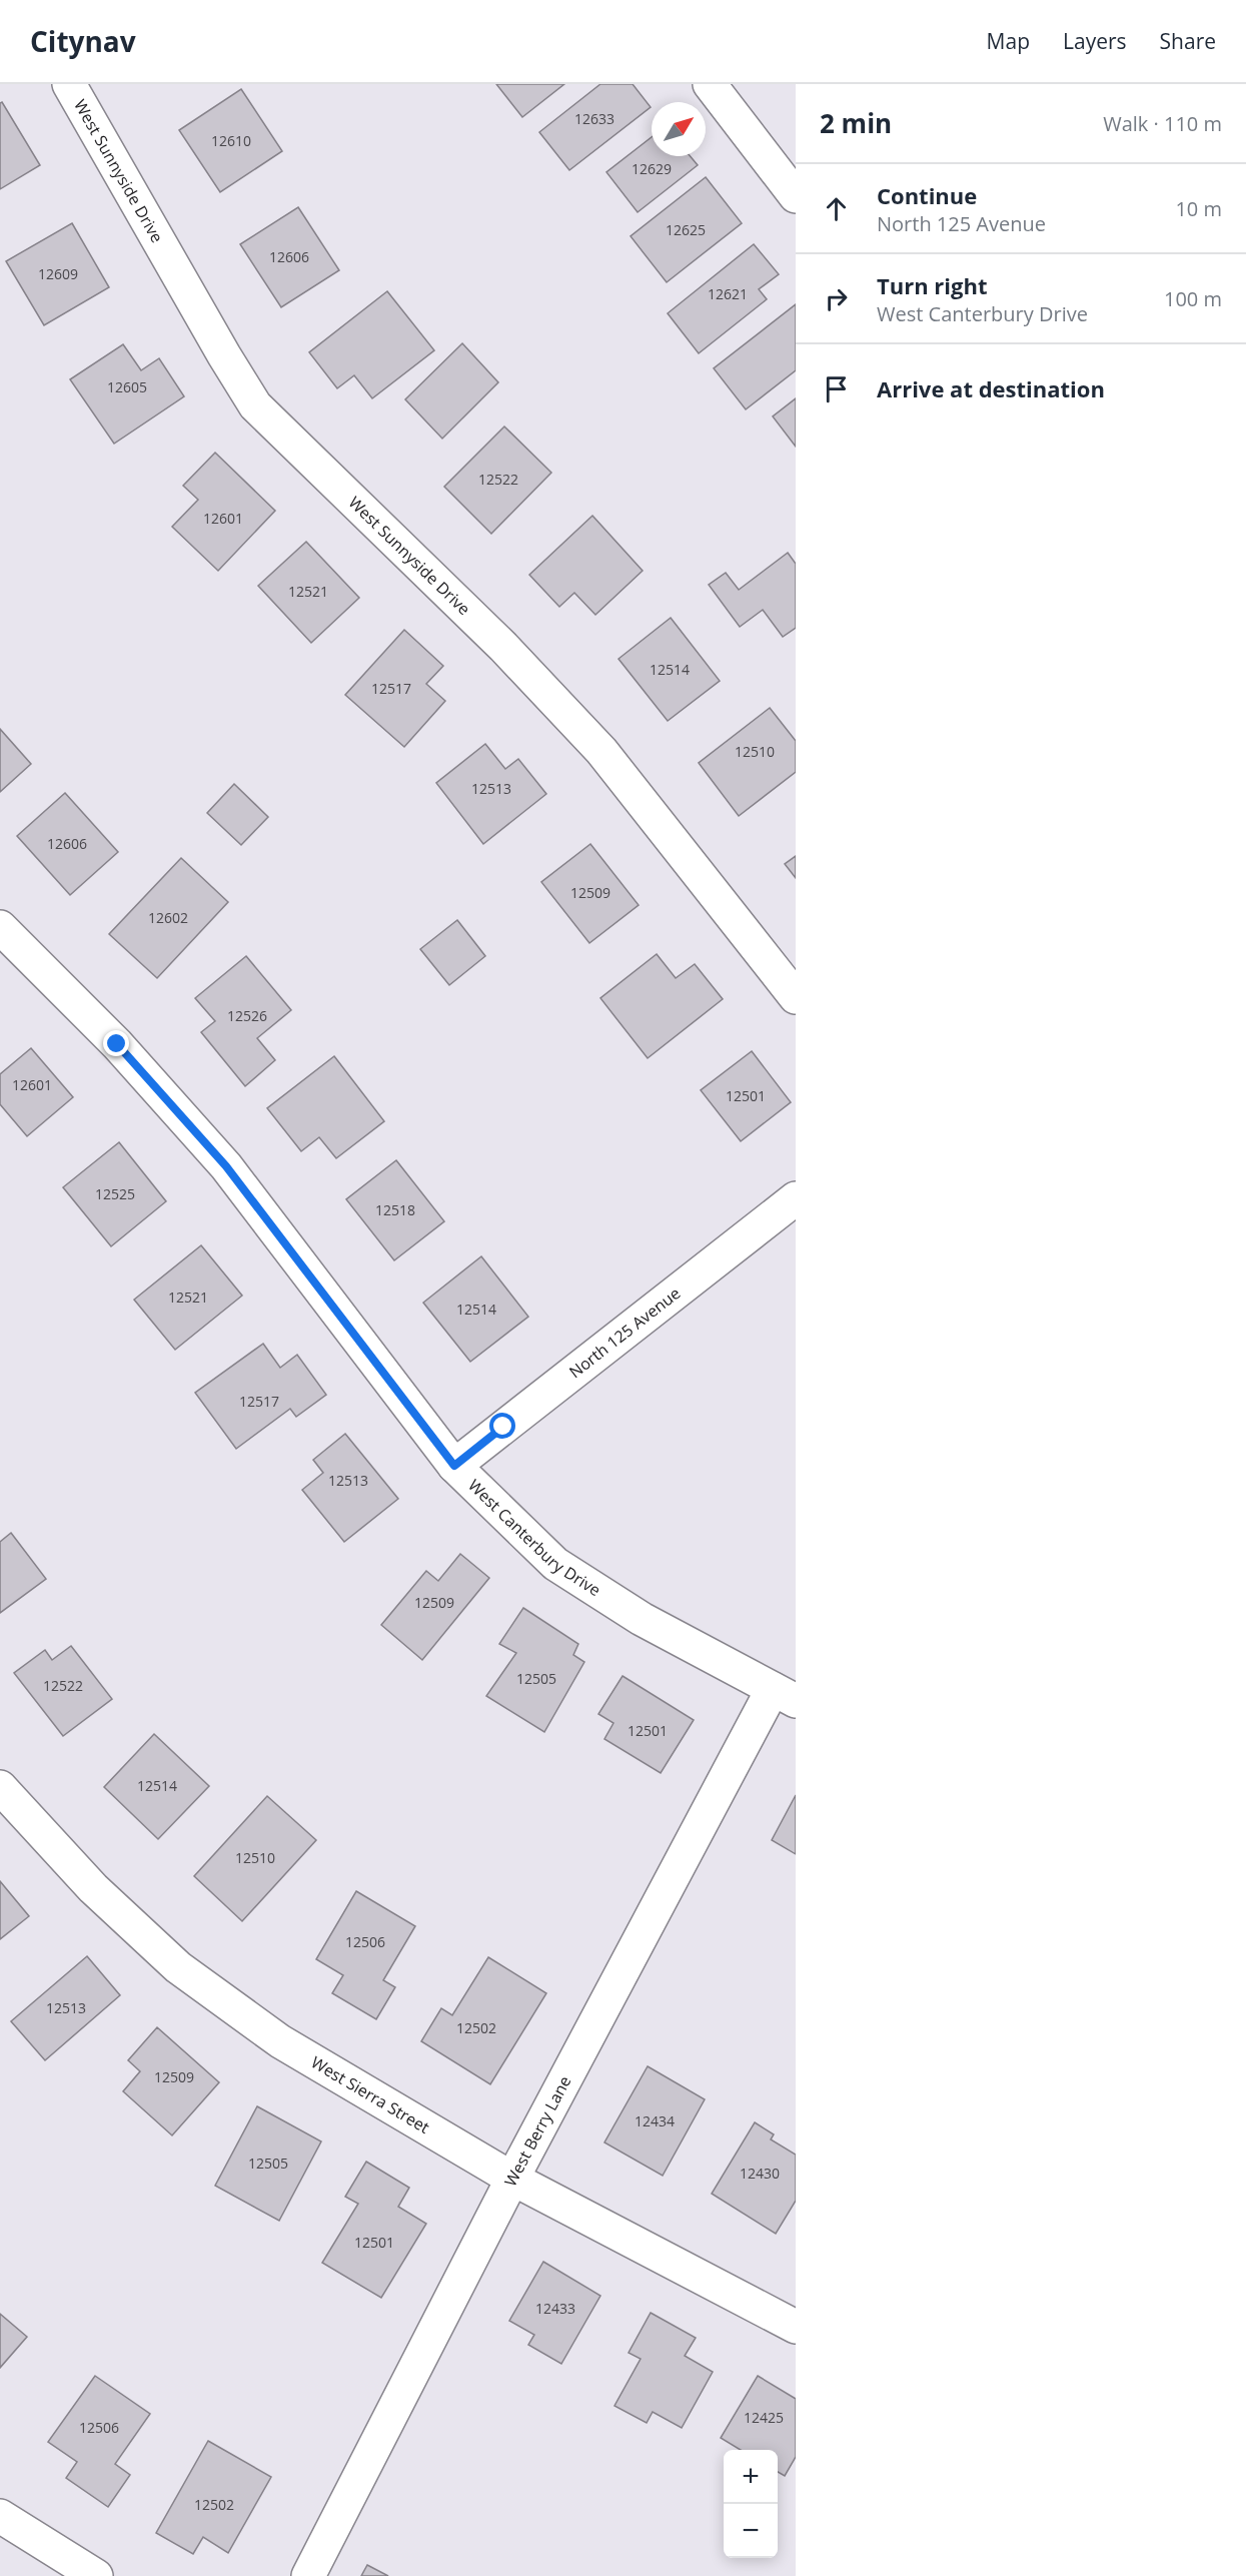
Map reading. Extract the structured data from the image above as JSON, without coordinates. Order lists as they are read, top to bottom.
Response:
{
  "streets": {
    "street": [
      "West Sunnyside Drive",
      "North 125 Avenue",
      "West Canterbury Drive",
      "West Sierra Street",
      "West Berry Lane"
    ]
  },
  "crossings": [
    ["North 125 Avenue", "West Canterbury Drive"],
    ["West Canterbury Drive", "West Berry Lane"],
    ["West Sierra Street", "West Berry Lane"]
  ],
  "house_numbers": [
    "12633",
    "12610",
    "12629",
    "12625",
    "12606",
    "12609",
    "12621",
    "12605",
    "12522",
    "12601",
    "12521",
    "12514",
    "12517",
    "12510",
    "12513",
    "12606",
    "12509",
    "12602",
    "12526",
    "12601",
    "12501",
    "12525",
    "12518",
    "12521",
    "12514",
    "12517",
    "12513",
    "12509",
    "12505",
    "12522",
    "12501",
    "12514",
    "12510",
    "12506",
    "12513",
    "12502",
    "12509",
    "12434",
    "12505",
    "12430",
    "12501",
    "12433",
    "12425",
    "12506",
    "12502"
  ],
  "north": "top right",
  "page": {
    "header": "Citynav",
    "nav": ["Map", "Layers", "Share"],
    "heading": ["2 min", "Walk · 110 m"],
    "list": [
      ["Continue", "North 125 Avenue", "10 m"],
      ["Turn right", "West Canterbury Drive", "100 m"],
      "Arrive at destination"
    ],
    "map_buttons": ["+", "−"]
  }
}
